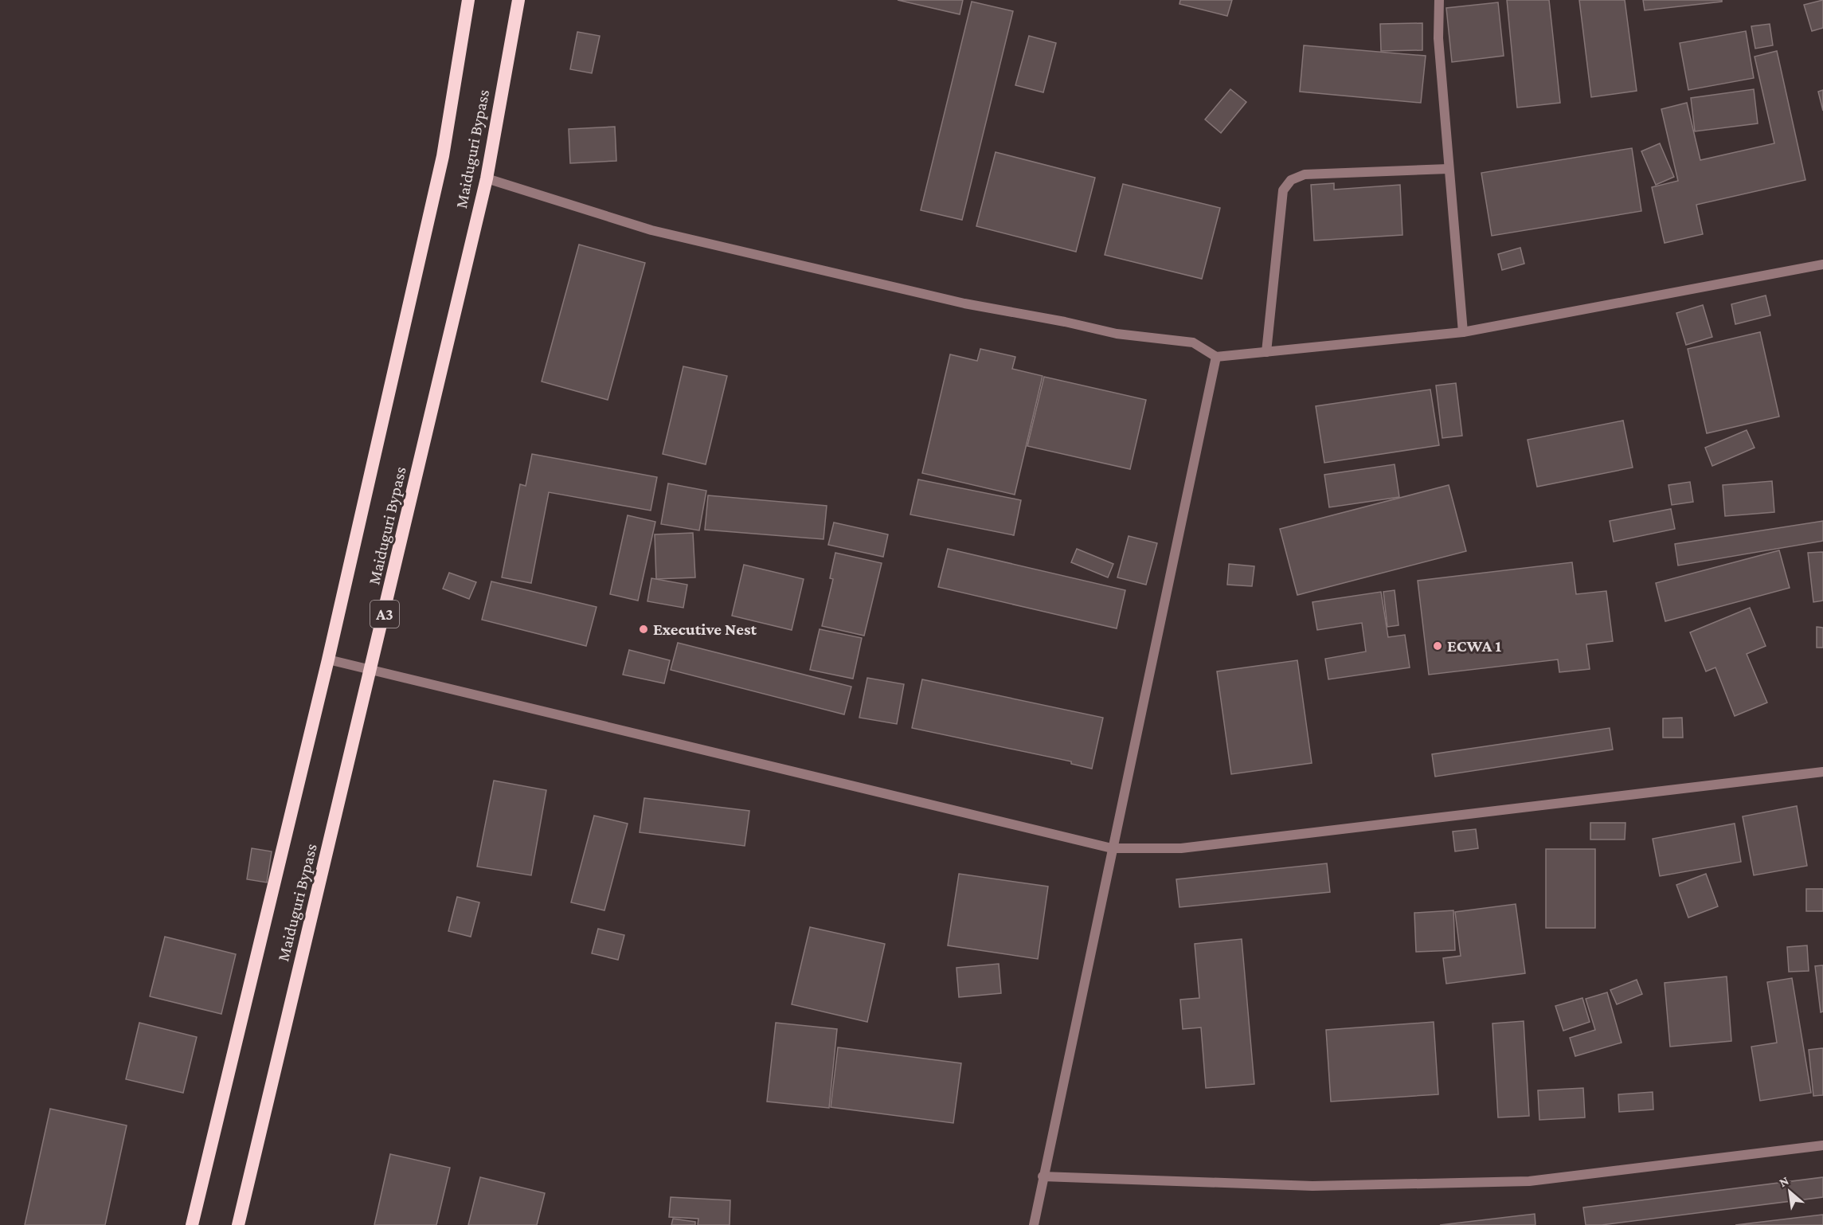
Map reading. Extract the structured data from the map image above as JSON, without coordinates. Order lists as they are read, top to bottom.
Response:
{
  "streets": {
    "highway": ["Maiduguri Bypass", "A3"]
  },
  "places": ["Executive Nest", "ECWA 1"],
  "north": "top left"
}
